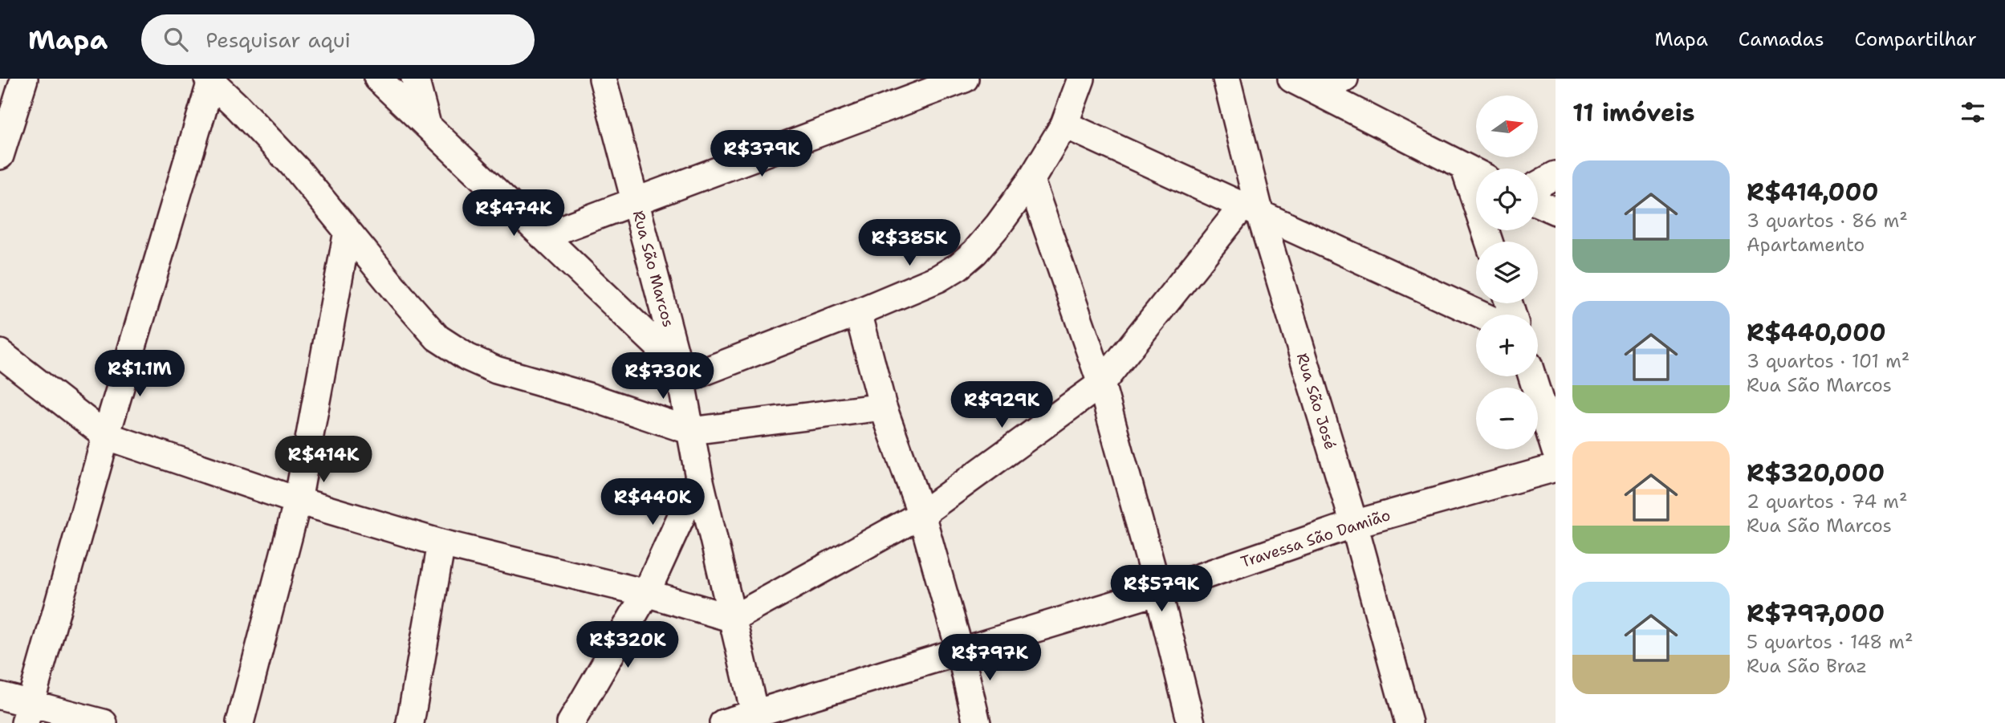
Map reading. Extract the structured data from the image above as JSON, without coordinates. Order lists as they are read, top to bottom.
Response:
{
  "streets": {
    "street": ["Rua São Marcos", "Rua São José", "Travessa São Damião"]
  },
  "crossings": [
    ["Rua São Marcos", "Travessa São Damião"],
    ["Rua São José", "Travessa São Damião"]
  ],
  "north": "right",
  "page": {
    "header": "Mapa",
    "search": "Pesquisar aqui",
    "nav": ["Mapa", "Camadas", "Compartilhar"],
    "heading": "11 imóveis",
    "map_buttons": ["+", "−"],
    "price": [
      "R$379K",
      "R$474K",
      "R$385K",
      "R$1.1M",
      "R$730K",
      "R$929K",
      "R$414K",
      "R$440K",
      "R$579K",
      "R$320K",
      "R$797K"
    ],
    "list": [
      {
        "name": "R$414,000",
        "note": "3 quartos · 86 m² · Apartamento"
      },
      {
        "name": "R$440,000",
        "note": "3 quartos · 101 m² · Rua São Marcos"
      },
      {
        "name": "R$320,000",
        "note": "2 quartos · 74 m² · Rua São Marcos"
      },
      {
        "name": "R$797,000",
        "note": "5 quartos · 148 m² · Rua São Braz"
      }
    ]
  }
}
